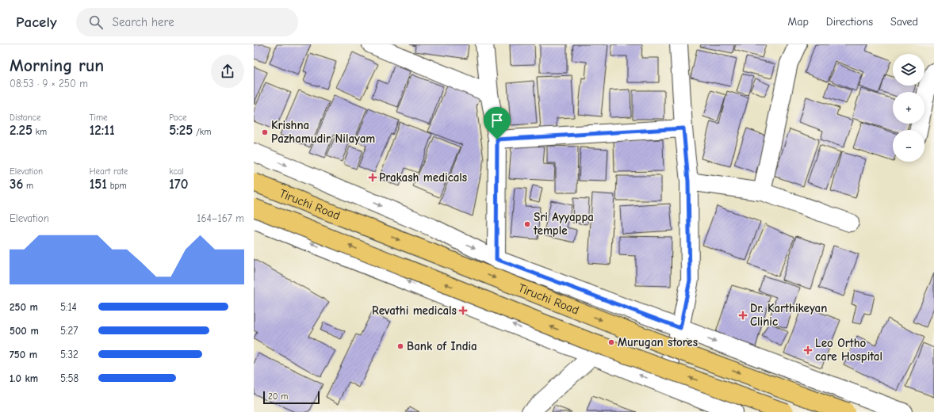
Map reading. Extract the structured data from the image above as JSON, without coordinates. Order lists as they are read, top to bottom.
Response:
{
  "streets": {
    "highway": ["Tiruchi Road"]
  },
  "places": {
    "other": [
      "Krishna Pazhamudir Nilayam",
      "Sri Ayyappa temple",
      "Murugan stores",
      "Bank of India"
    ],
    "health": [
      "Prakash medicals",
      "Revathi medicals",
      "Dr. Karthikeyan Clinic",
      "Leo Ortho care Hospital"
    ]
  },
  "scale_bar": "20 m",
  "page": {
    "header": "Pacely",
    "search": "Search here",
    "nav": ["Map", "Directions", "Saved"],
    "heading": ["Morning run", "08:53 · 9 × 250 m"],
    "map_buttons": ["+", "−"],
    "stats": [
      ["Distance", "2.25 km"],
      ["Time", "12:11"],
      ["Pace", "5:25 /km"],
      ["Elevation", "36 m"],
      ["Heart rate", "151 bpm"],
      ["kcal", "170"]
    ],
    "chart": ["Elevation", "164–167 m"],
    "list": [
      {
        "name": "250 m",
        "note": "5:14"
      },
      {
        "name": "500 m",
        "note": "5:27"
      },
      {
        "name": "750 m",
        "note": "5:32"
      },
      {
        "name": "1.0 km",
        "note": "5:58"
      }
    ],
    "scale": "20 m"
  }
}
